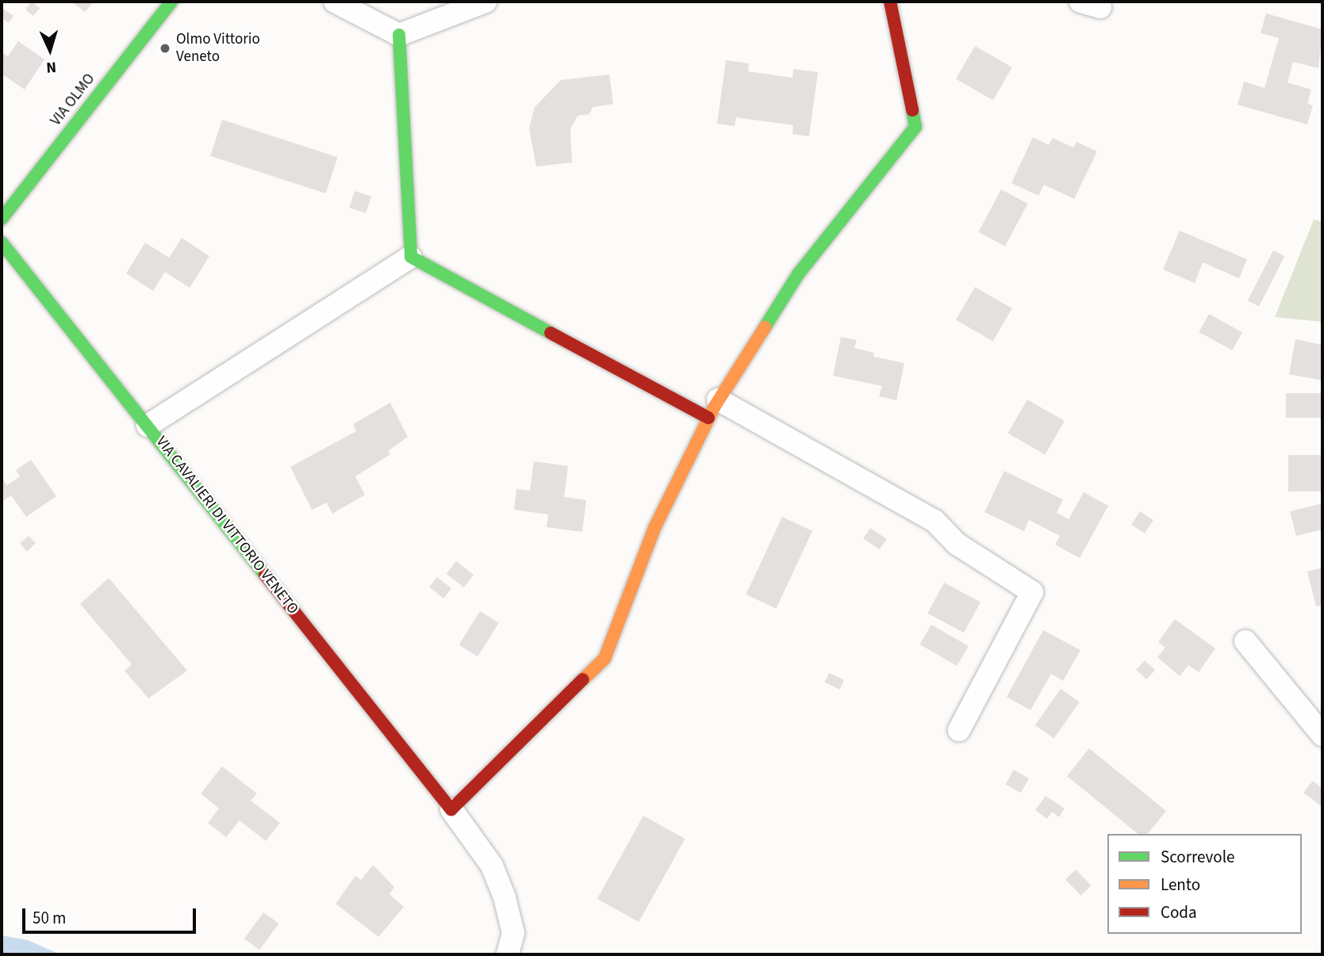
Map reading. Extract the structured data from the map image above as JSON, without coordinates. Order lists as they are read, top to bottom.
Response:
{
  "streets": {
    "street": ["VIA OLMO", "VIA CAVALIERI DI VITTORIO VENETO"]
  },
  "places": ["Olmo Vittorio Veneto"],
  "legend": ["Scorrevole", "Lento", "Coda"],
  "scale_bar": "50 m",
  "north": "bottom"
}
